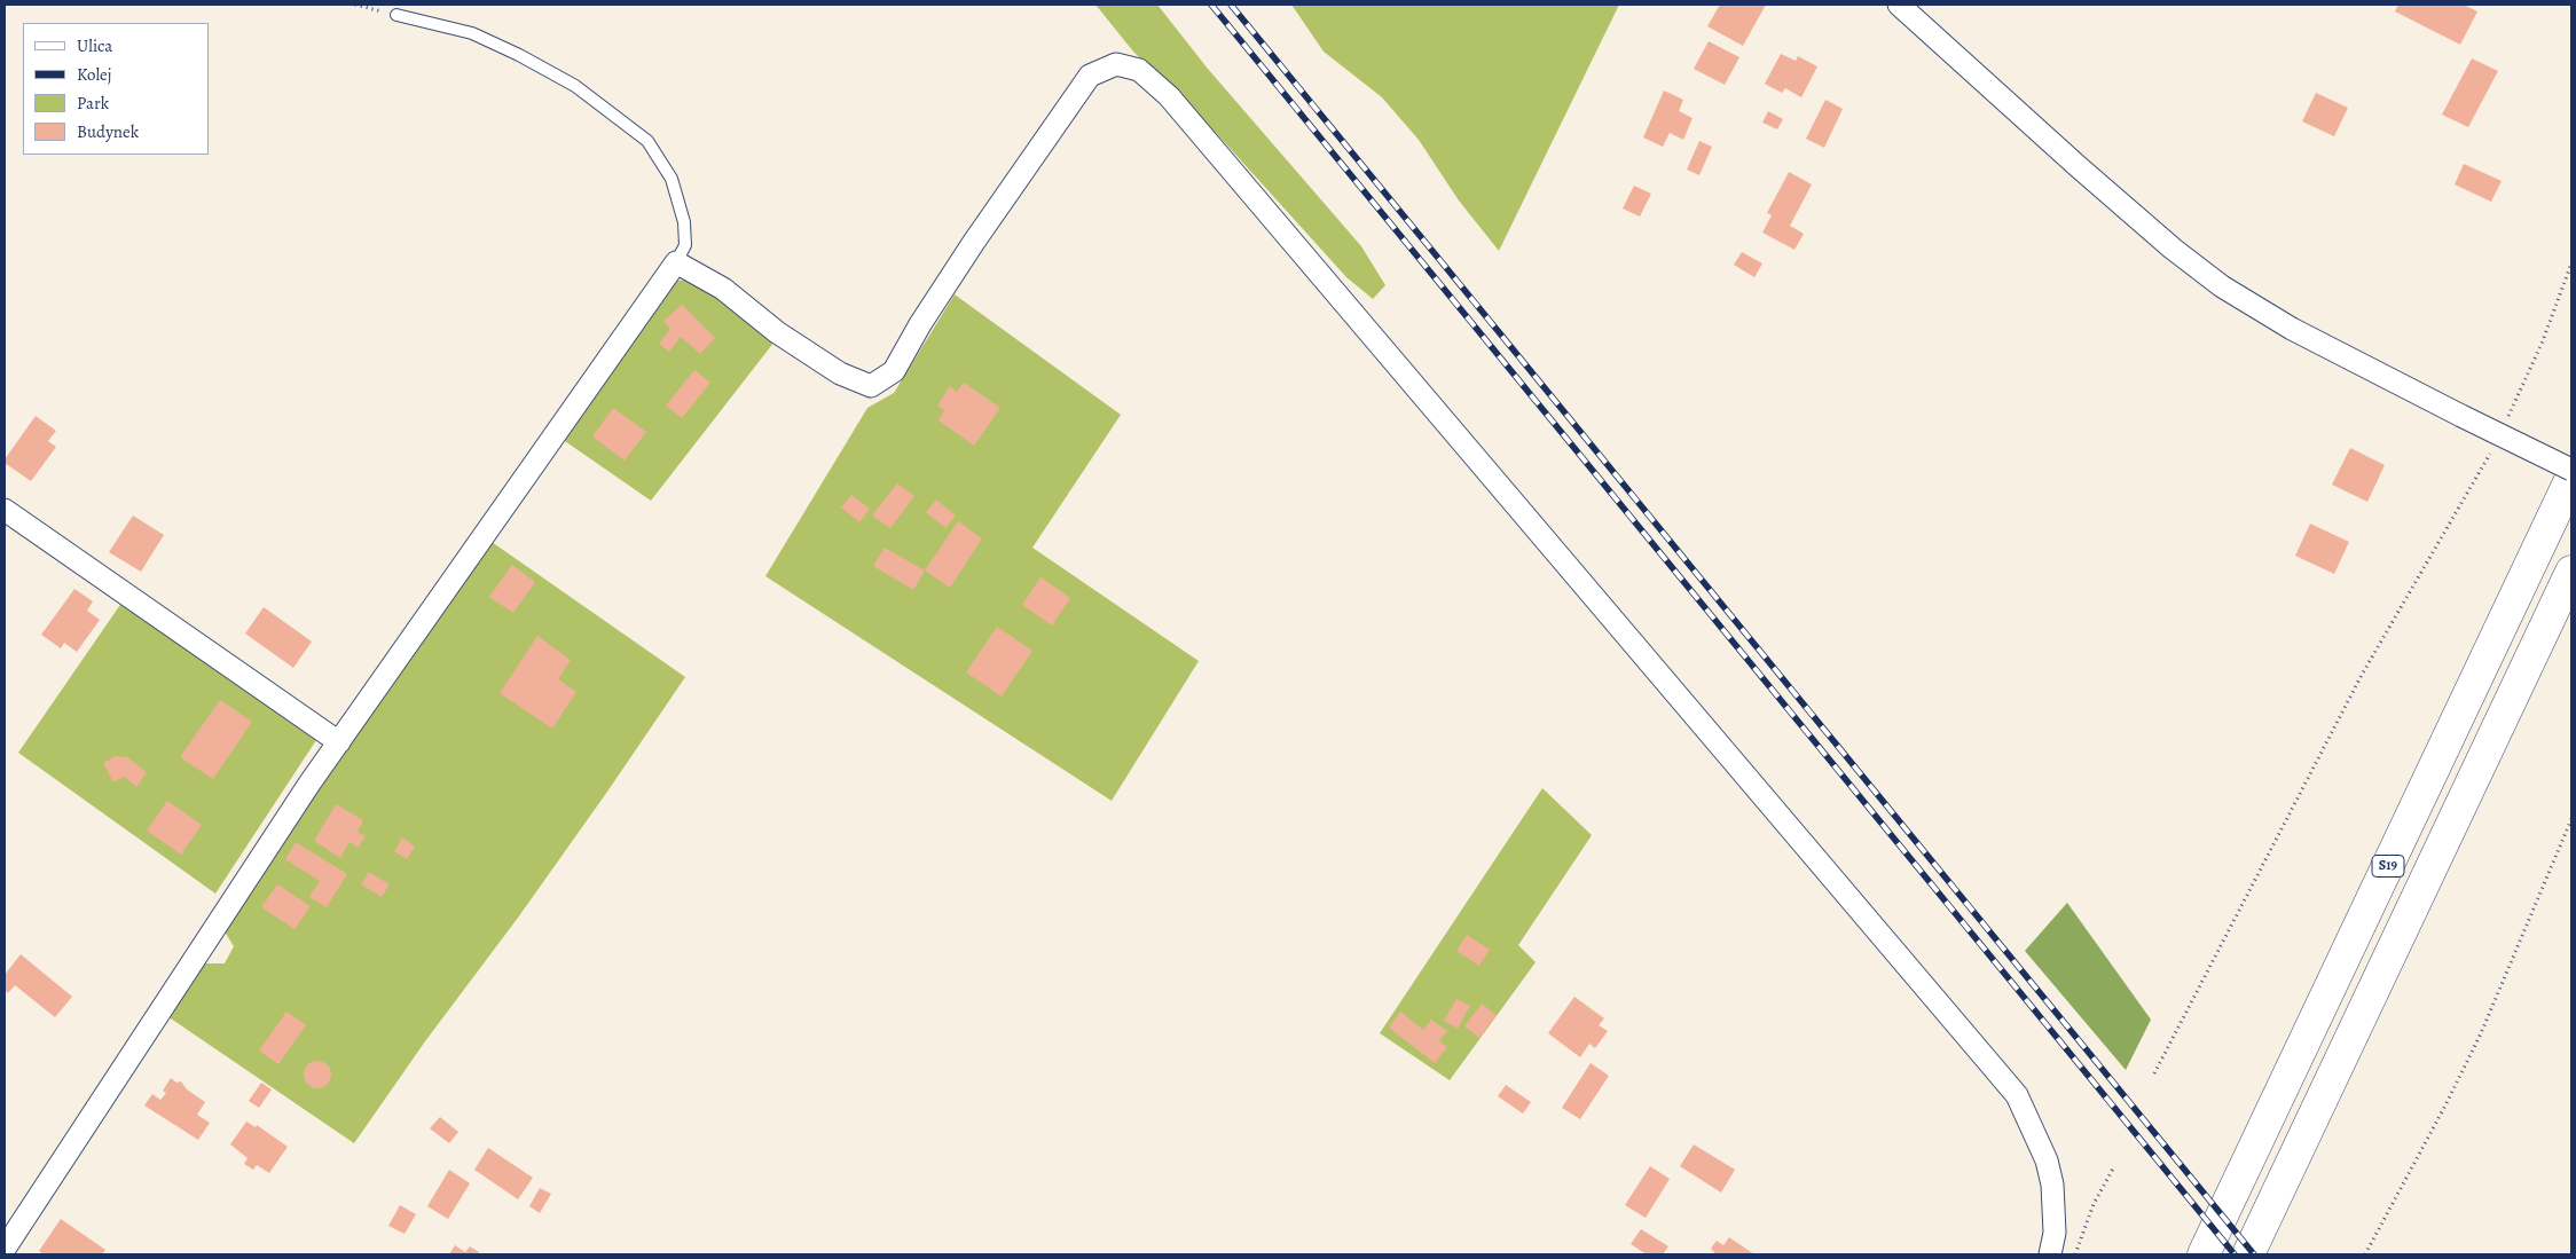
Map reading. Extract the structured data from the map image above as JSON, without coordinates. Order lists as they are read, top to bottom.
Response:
{
  "streets": {
    "highway": ["S19"]
  },
  "legend": [
    "Ulica",
    "Kolej",
    "Park",
    "Budynek"
  ]
}
